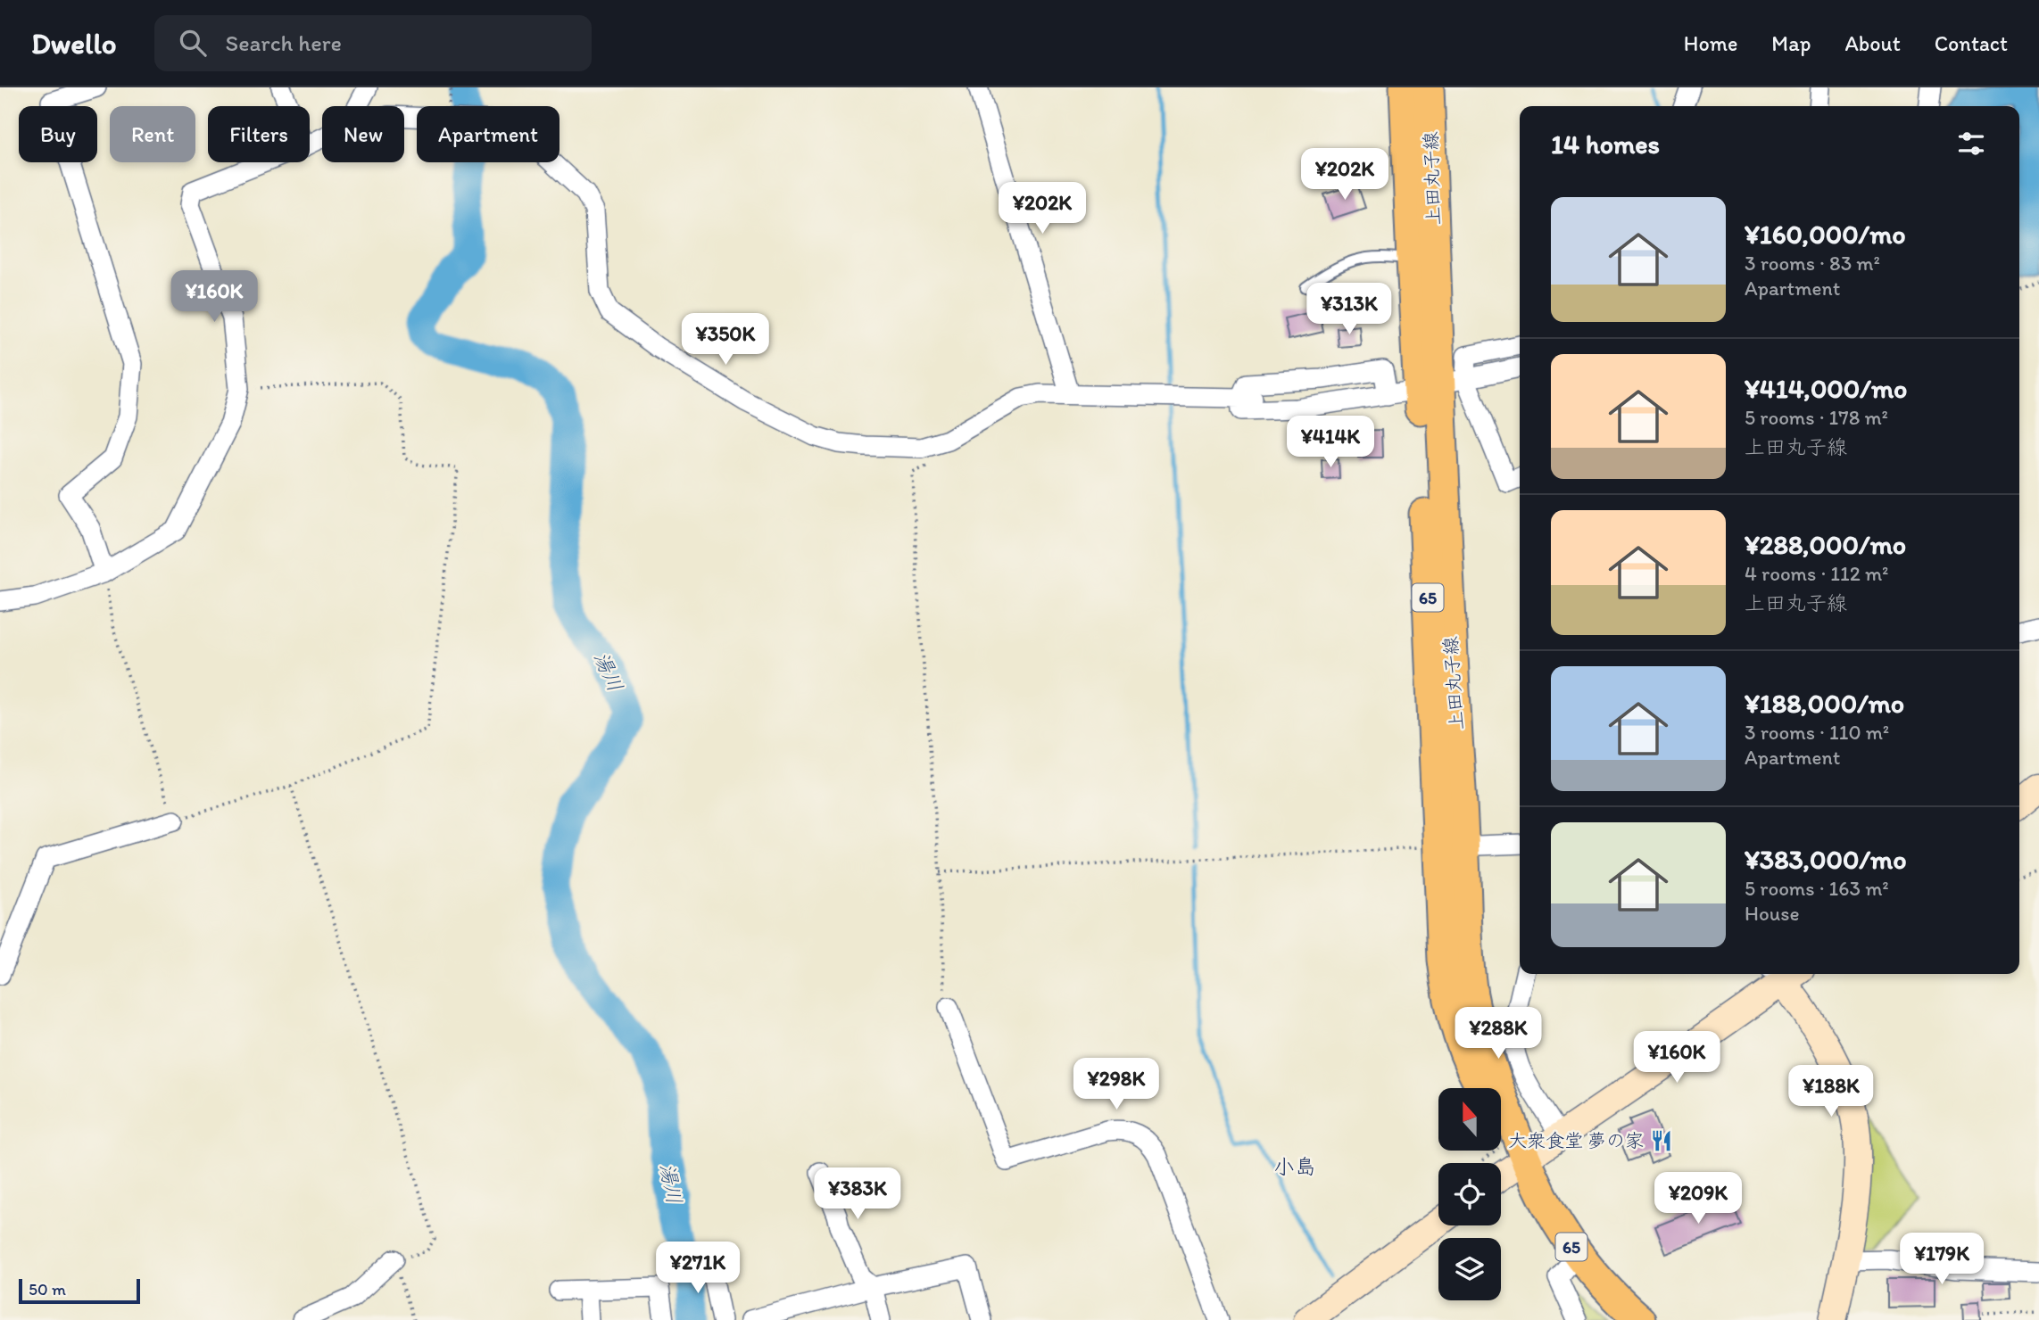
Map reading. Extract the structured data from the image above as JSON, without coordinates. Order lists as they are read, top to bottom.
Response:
{
  "streets": {
    "main road": ["上田丸子線", "65"]
  },
  "districts": ["小島"],
  "water": ["湯川"],
  "places": {
    "restaurant": ["大衆食堂 夢の家"]
  },
  "scale_bar": "50 m",
  "north": "top",
  "page": {
    "header": "Dwello",
    "search": "Search here",
    "nav": [
      "Home",
      "Map",
      "About",
      "Contact"
    ],
    "chip": [
      "Buy",
      "Rent",
      "Filters",
      "New",
      "Apartment"
    ],
    "heading": "14 homes",
    "price": [
      "¥202K",
      "¥202K",
      "¥160K",
      "¥313K",
      "¥350K",
      "¥414K",
      "¥288K",
      "¥160K",
      "¥298K",
      "¥188K",
      "¥383K",
      "¥209K",
      "¥179K",
      "¥271K"
    ],
    "list": [
      {
        "name": "¥160,000/mo",
        "note": "3 rooms · 83 m² · Apartment"
      },
      {
        "name": "¥414,000/mo",
        "note": "5 rooms · 178 m² · 上田丸子線"
      },
      {
        "name": "¥288,000/mo",
        "note": "4 rooms · 112 m² · 上田丸子線"
      },
      {
        "name": "¥188,000/mo",
        "note": "3 rooms · 110 m² · Apartment"
      },
      {
        "name": "¥383,000/mo",
        "note": "5 rooms · 163 m² · House"
      }
    ],
    "scale": "50 m"
  }
}
